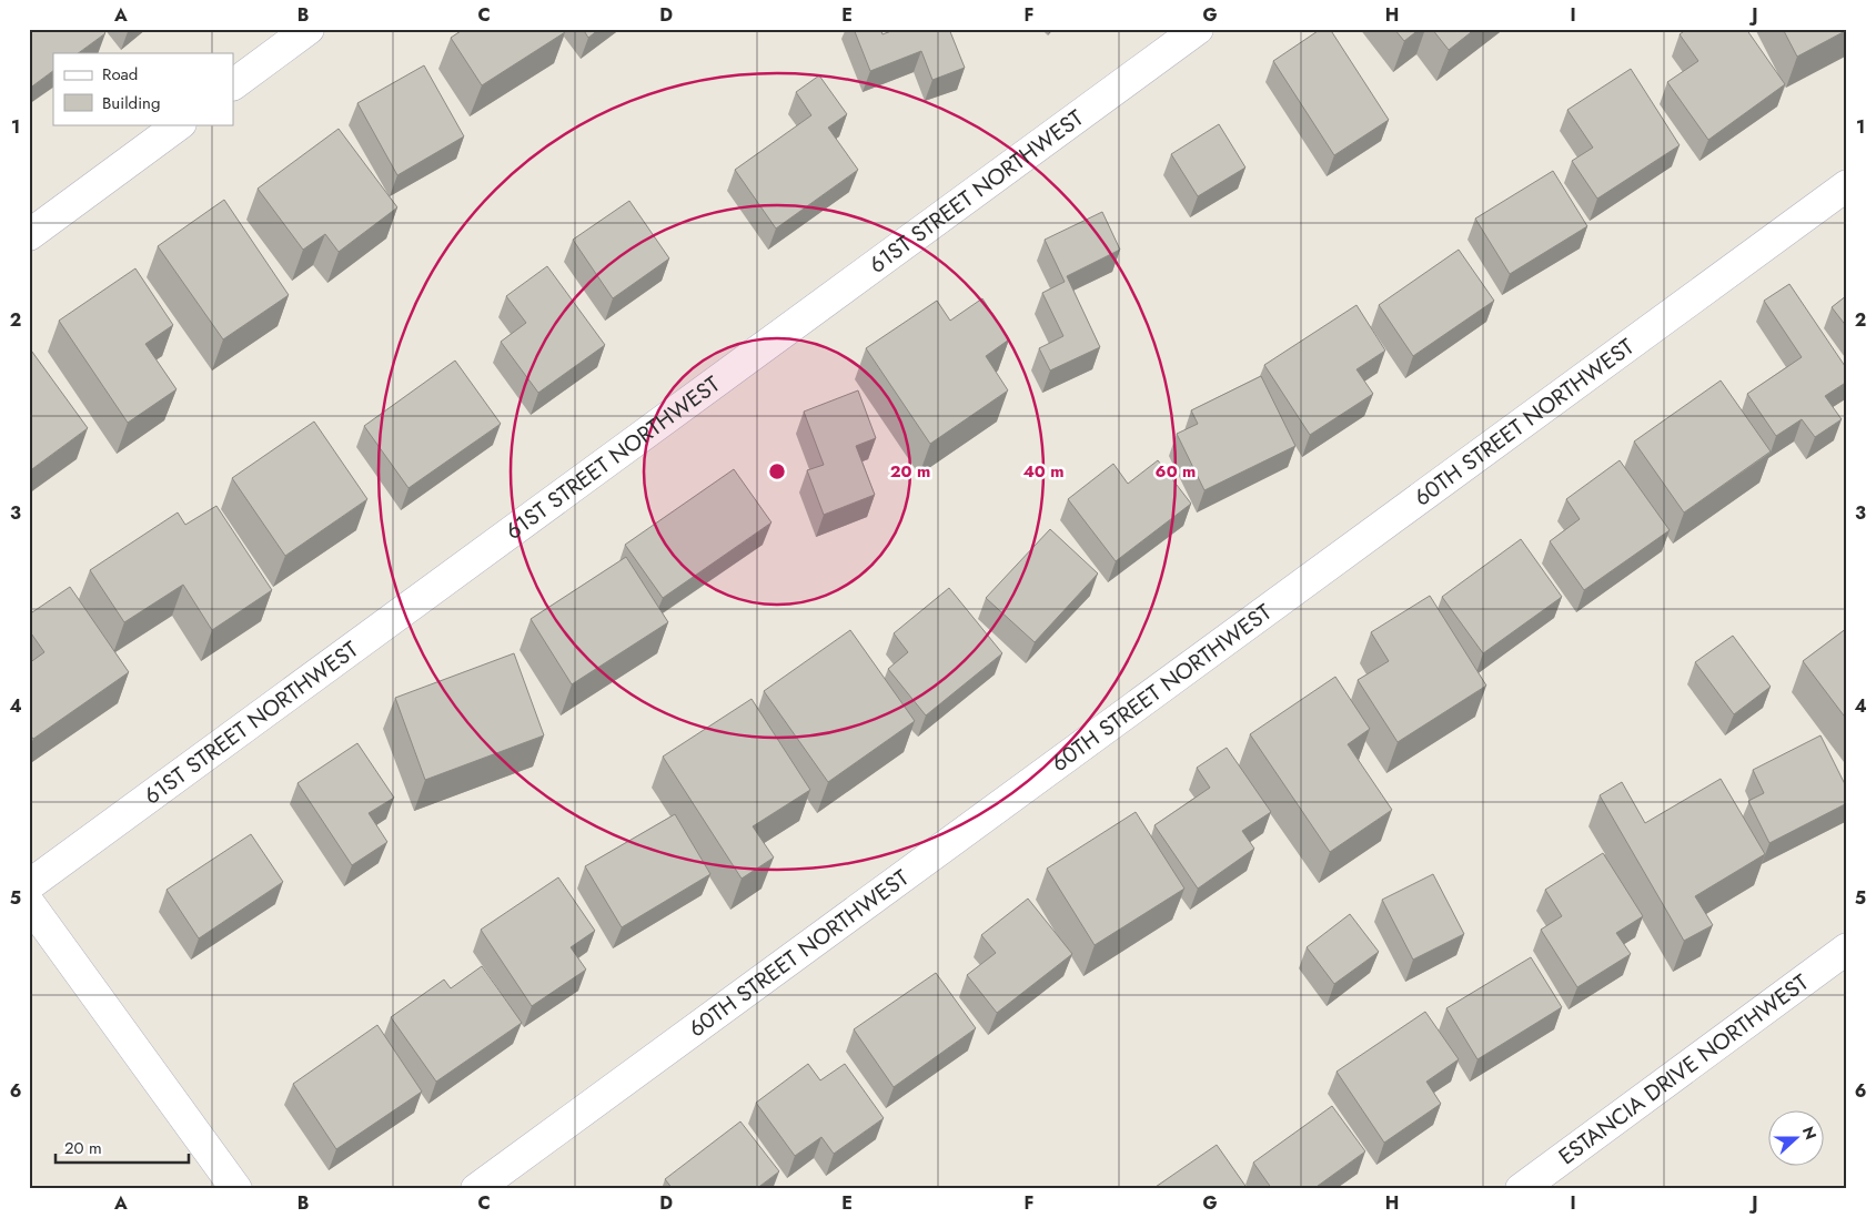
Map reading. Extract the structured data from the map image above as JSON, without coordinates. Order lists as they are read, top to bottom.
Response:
{
  "streets": {
    "street": ["61ST STREET NORTHWEST", "60TH STREET NORTHWEST", "ESTANCIA DRIVE NORTHWEST"]
  },
  "legend": ["Road", "Building"],
  "scale_bar": "20 m",
  "north": "right",
  "grid": {
    "columns": [
      "A",
      "B",
      "C",
      "D",
      "E",
      "F",
      "G",
      "H",
      "I",
      "J"
    ],
    "rows": [
      "1",
      "2",
      "3",
      "4",
      "5",
      "6"
    ]
  },
  "rings": ["20 m", "40 m", "60 m"]
}
